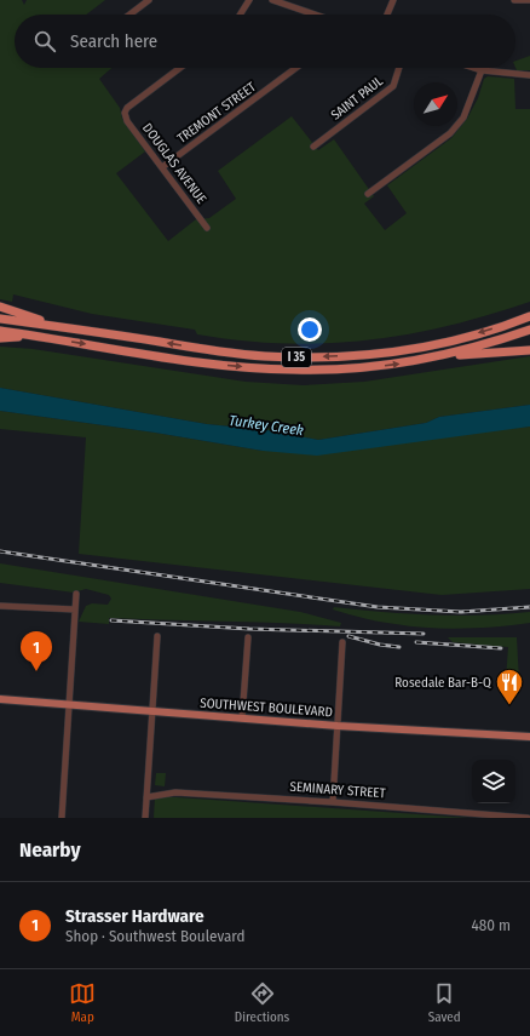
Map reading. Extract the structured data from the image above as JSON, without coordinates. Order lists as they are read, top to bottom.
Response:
{
  "streets": {
    "highway": ["I 35"],
    "main road": ["SOUTHWEST BOULEVARD"],
    "street": [
      "SAINT PAUL",
      "TREMONT STREET",
      "DOUGLAS AVENUE",
      "SEMINARY STREET"
    ]
  },
  "crossings": [
    ["TREMONT STREET", "DOUGLAS AVENUE"]
  ],
  "water": ["Turkey Creek"],
  "places": {
    "restaurant": ["Rosedale Bar-B-Q"]
  },
  "north": "top right",
  "page": {
    "search": "Search here",
    "pins": "1",
    "heading": "Nearby",
    "list": [
      {
        "mark": "1",
        "name": "Strasser Hardware",
        "note": "Shop · Southwest Boulevard",
        "value": "480 m"
      }
    ],
    "nav": ["Map", "Directions", "Saved"]
  }
}
